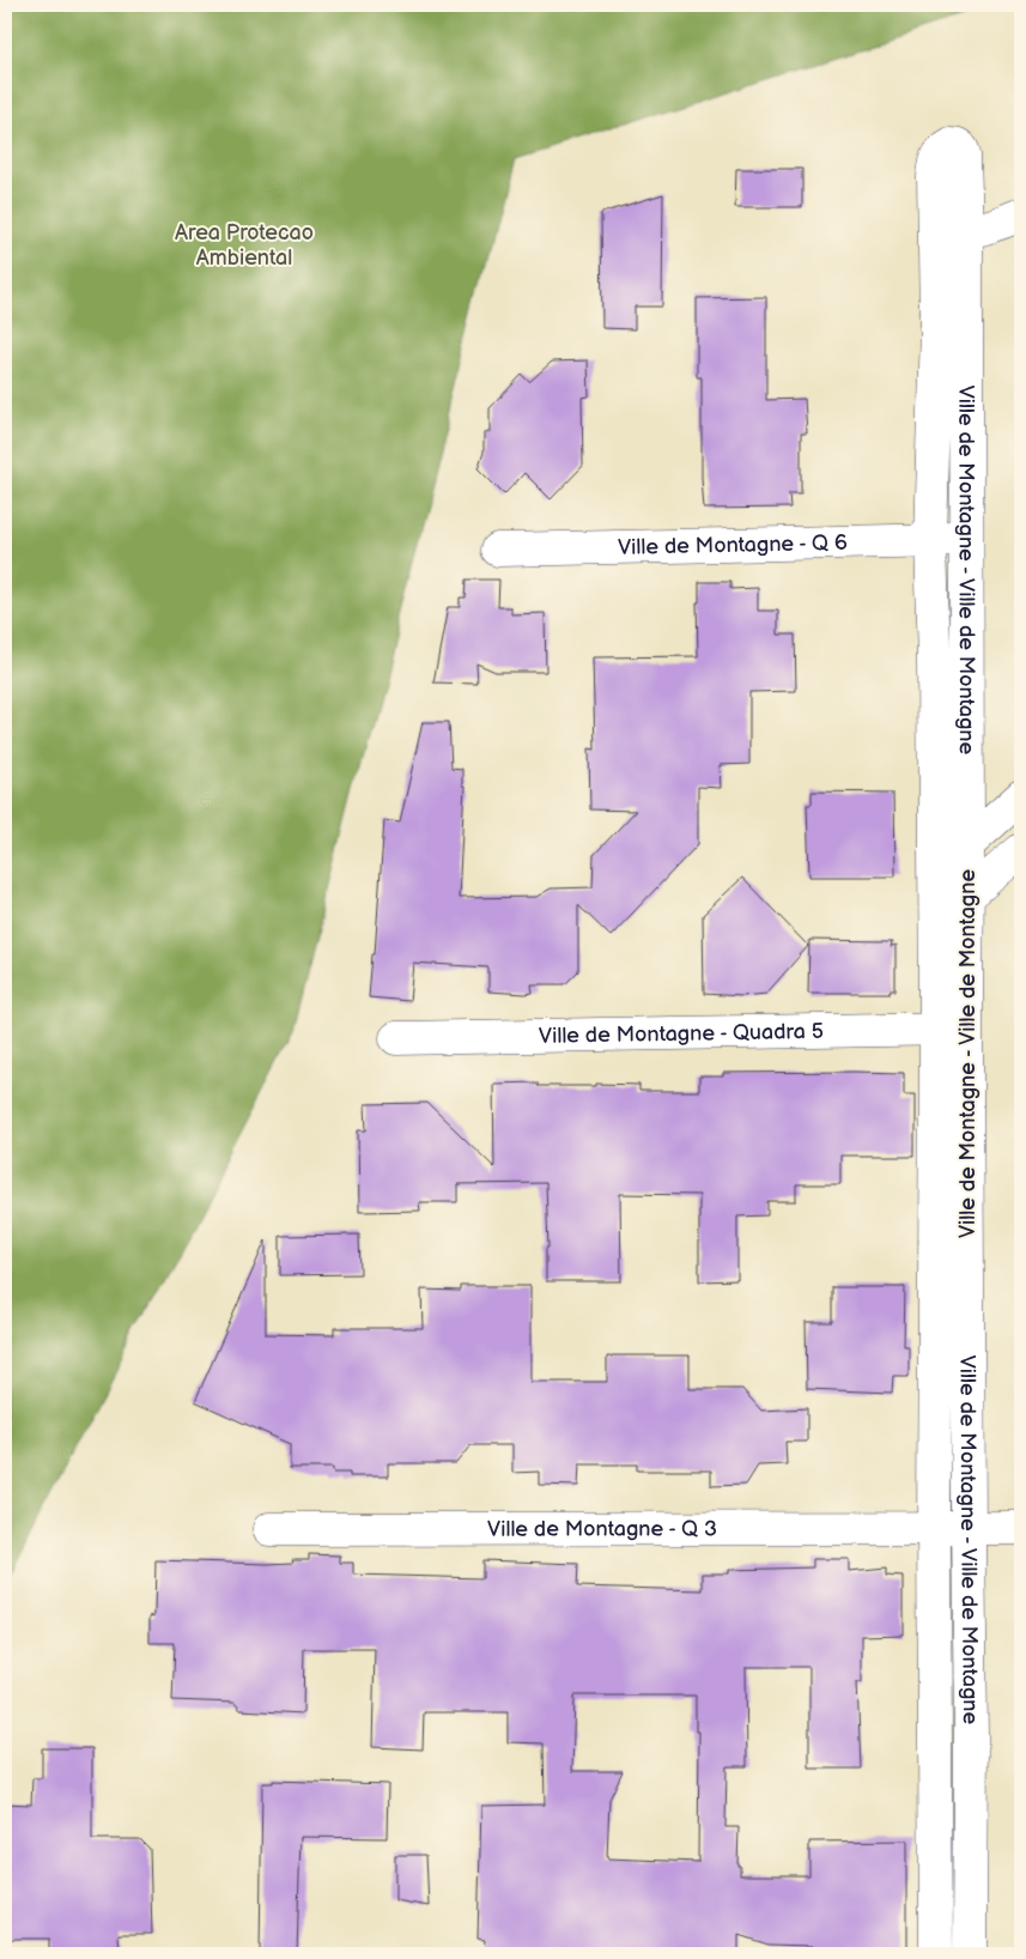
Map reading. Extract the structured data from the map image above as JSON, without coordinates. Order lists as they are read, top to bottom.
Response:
{
  "streets": {
    "street": [
      "Ville de Montagne - Q 6",
      "Ville de Montagne - Ville de Montagne",
      "Ville de Montagne - Quadra 5",
      "Ville de Montagne - Q 3"
    ]
  },
  "crossings": [
    ["Ville de Montagne - Q 6", "Ville de Montagne - Ville de Montagne"],
    ["Ville de Montagne - Ville de Montagne", "Ville de Montagne - Quadra 5"],
    ["Ville de Montagne - Ville de Montagne", "Ville de Montagne - Q 3"]
  ],
  "parks": ["Area Protecao Ambiental"]
}
